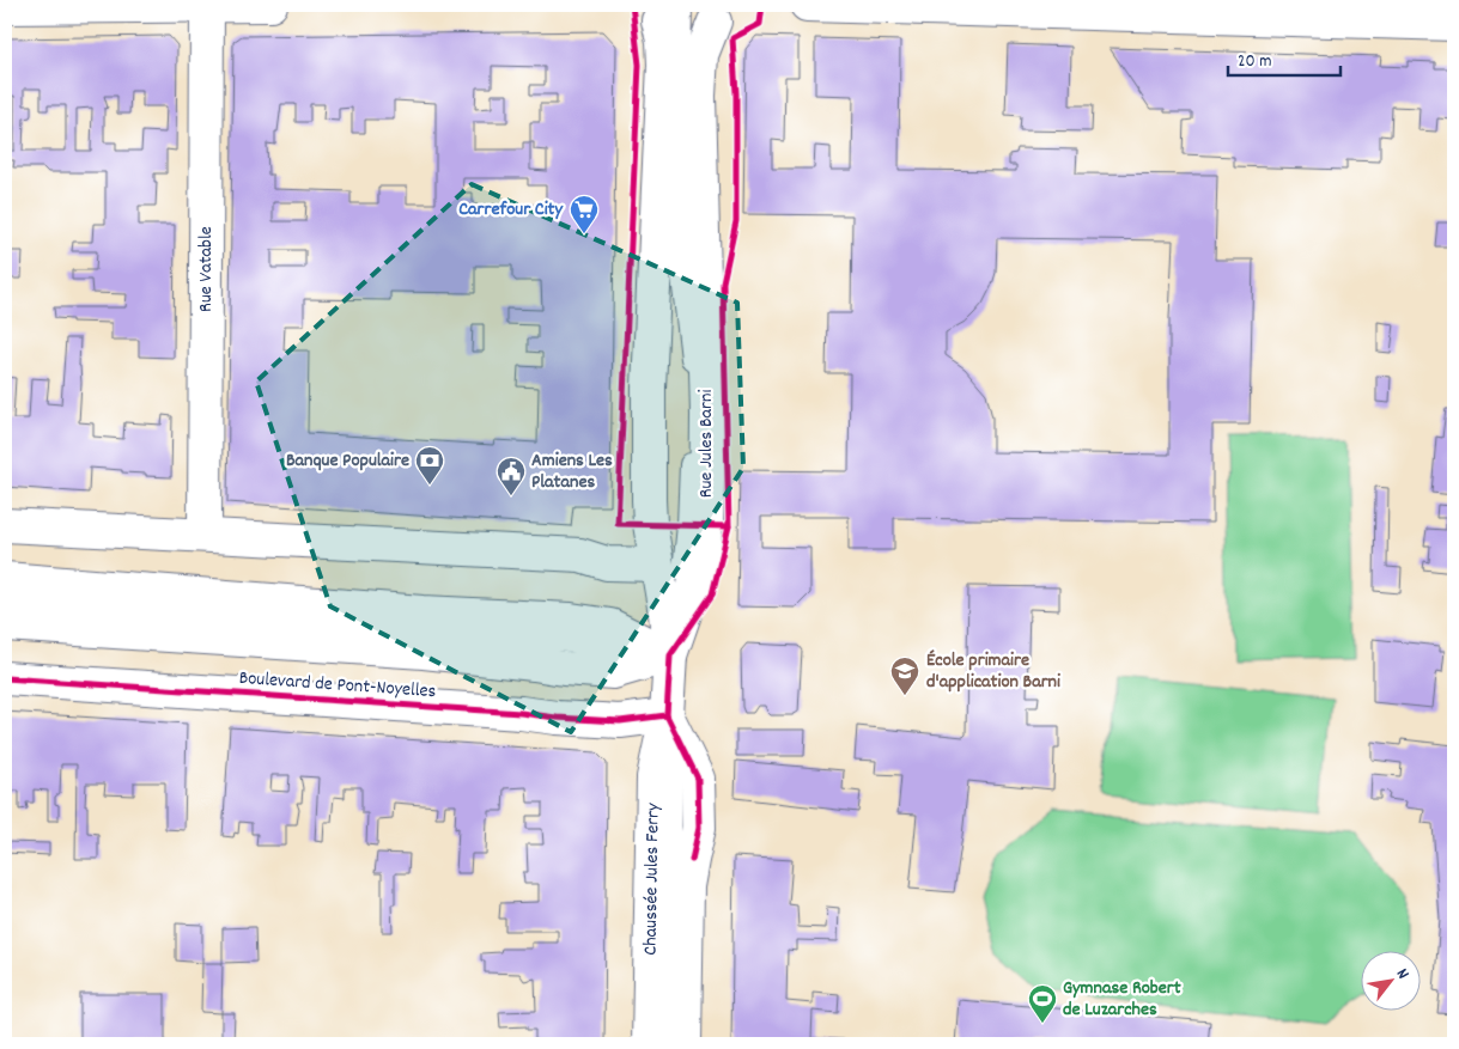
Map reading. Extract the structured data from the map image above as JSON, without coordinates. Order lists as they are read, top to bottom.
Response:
{
  "streets": {
    "main road": [
      "Rue Vatable",
      "Rue Jules Barni",
      "Boulevard de Pont-Noyelles",
      "Chaussée Jules Ferry"
    ]
  },
  "crossings": [
    ["Rue Jules Barni", "Boulevard de Pont-Noyelles"],
    ["Rue Jules Barni", "Chaussée Jules Ferry"],
    ["Boulevard de Pont-Noyelles", "Chaussée Jules Ferry"]
  ],
  "places": {
    "supermarket": ["Carrefour City"],
    "bank": ["Banque Populaire"],
    "public building": ["Amiens Les Platanes"],
    "school or university": ["École primaire d'application Barni"],
    "sports": ["Gymnase Robert de Luzarches"]
  },
  "scale_bar": "20 m",
  "north": "top right"
}
